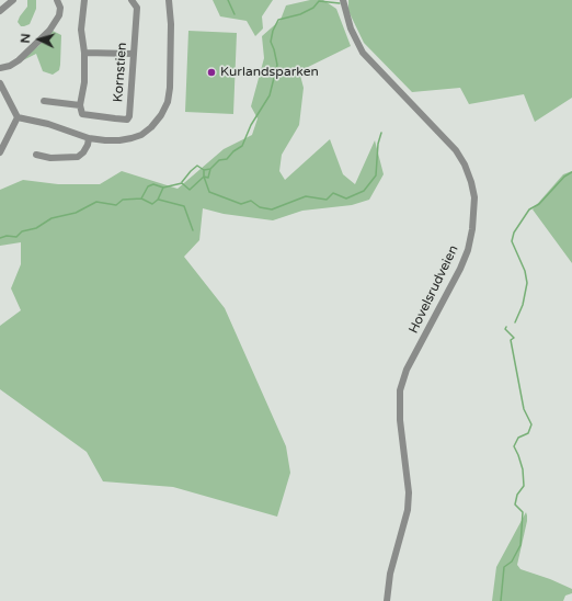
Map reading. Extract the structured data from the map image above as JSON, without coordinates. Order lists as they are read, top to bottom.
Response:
{
  "streets": {
    "street": ["Kornstien", "Hovelsrudveien"]
  },
  "places": ["Kurlandsparken"],
  "north": "left"
}
